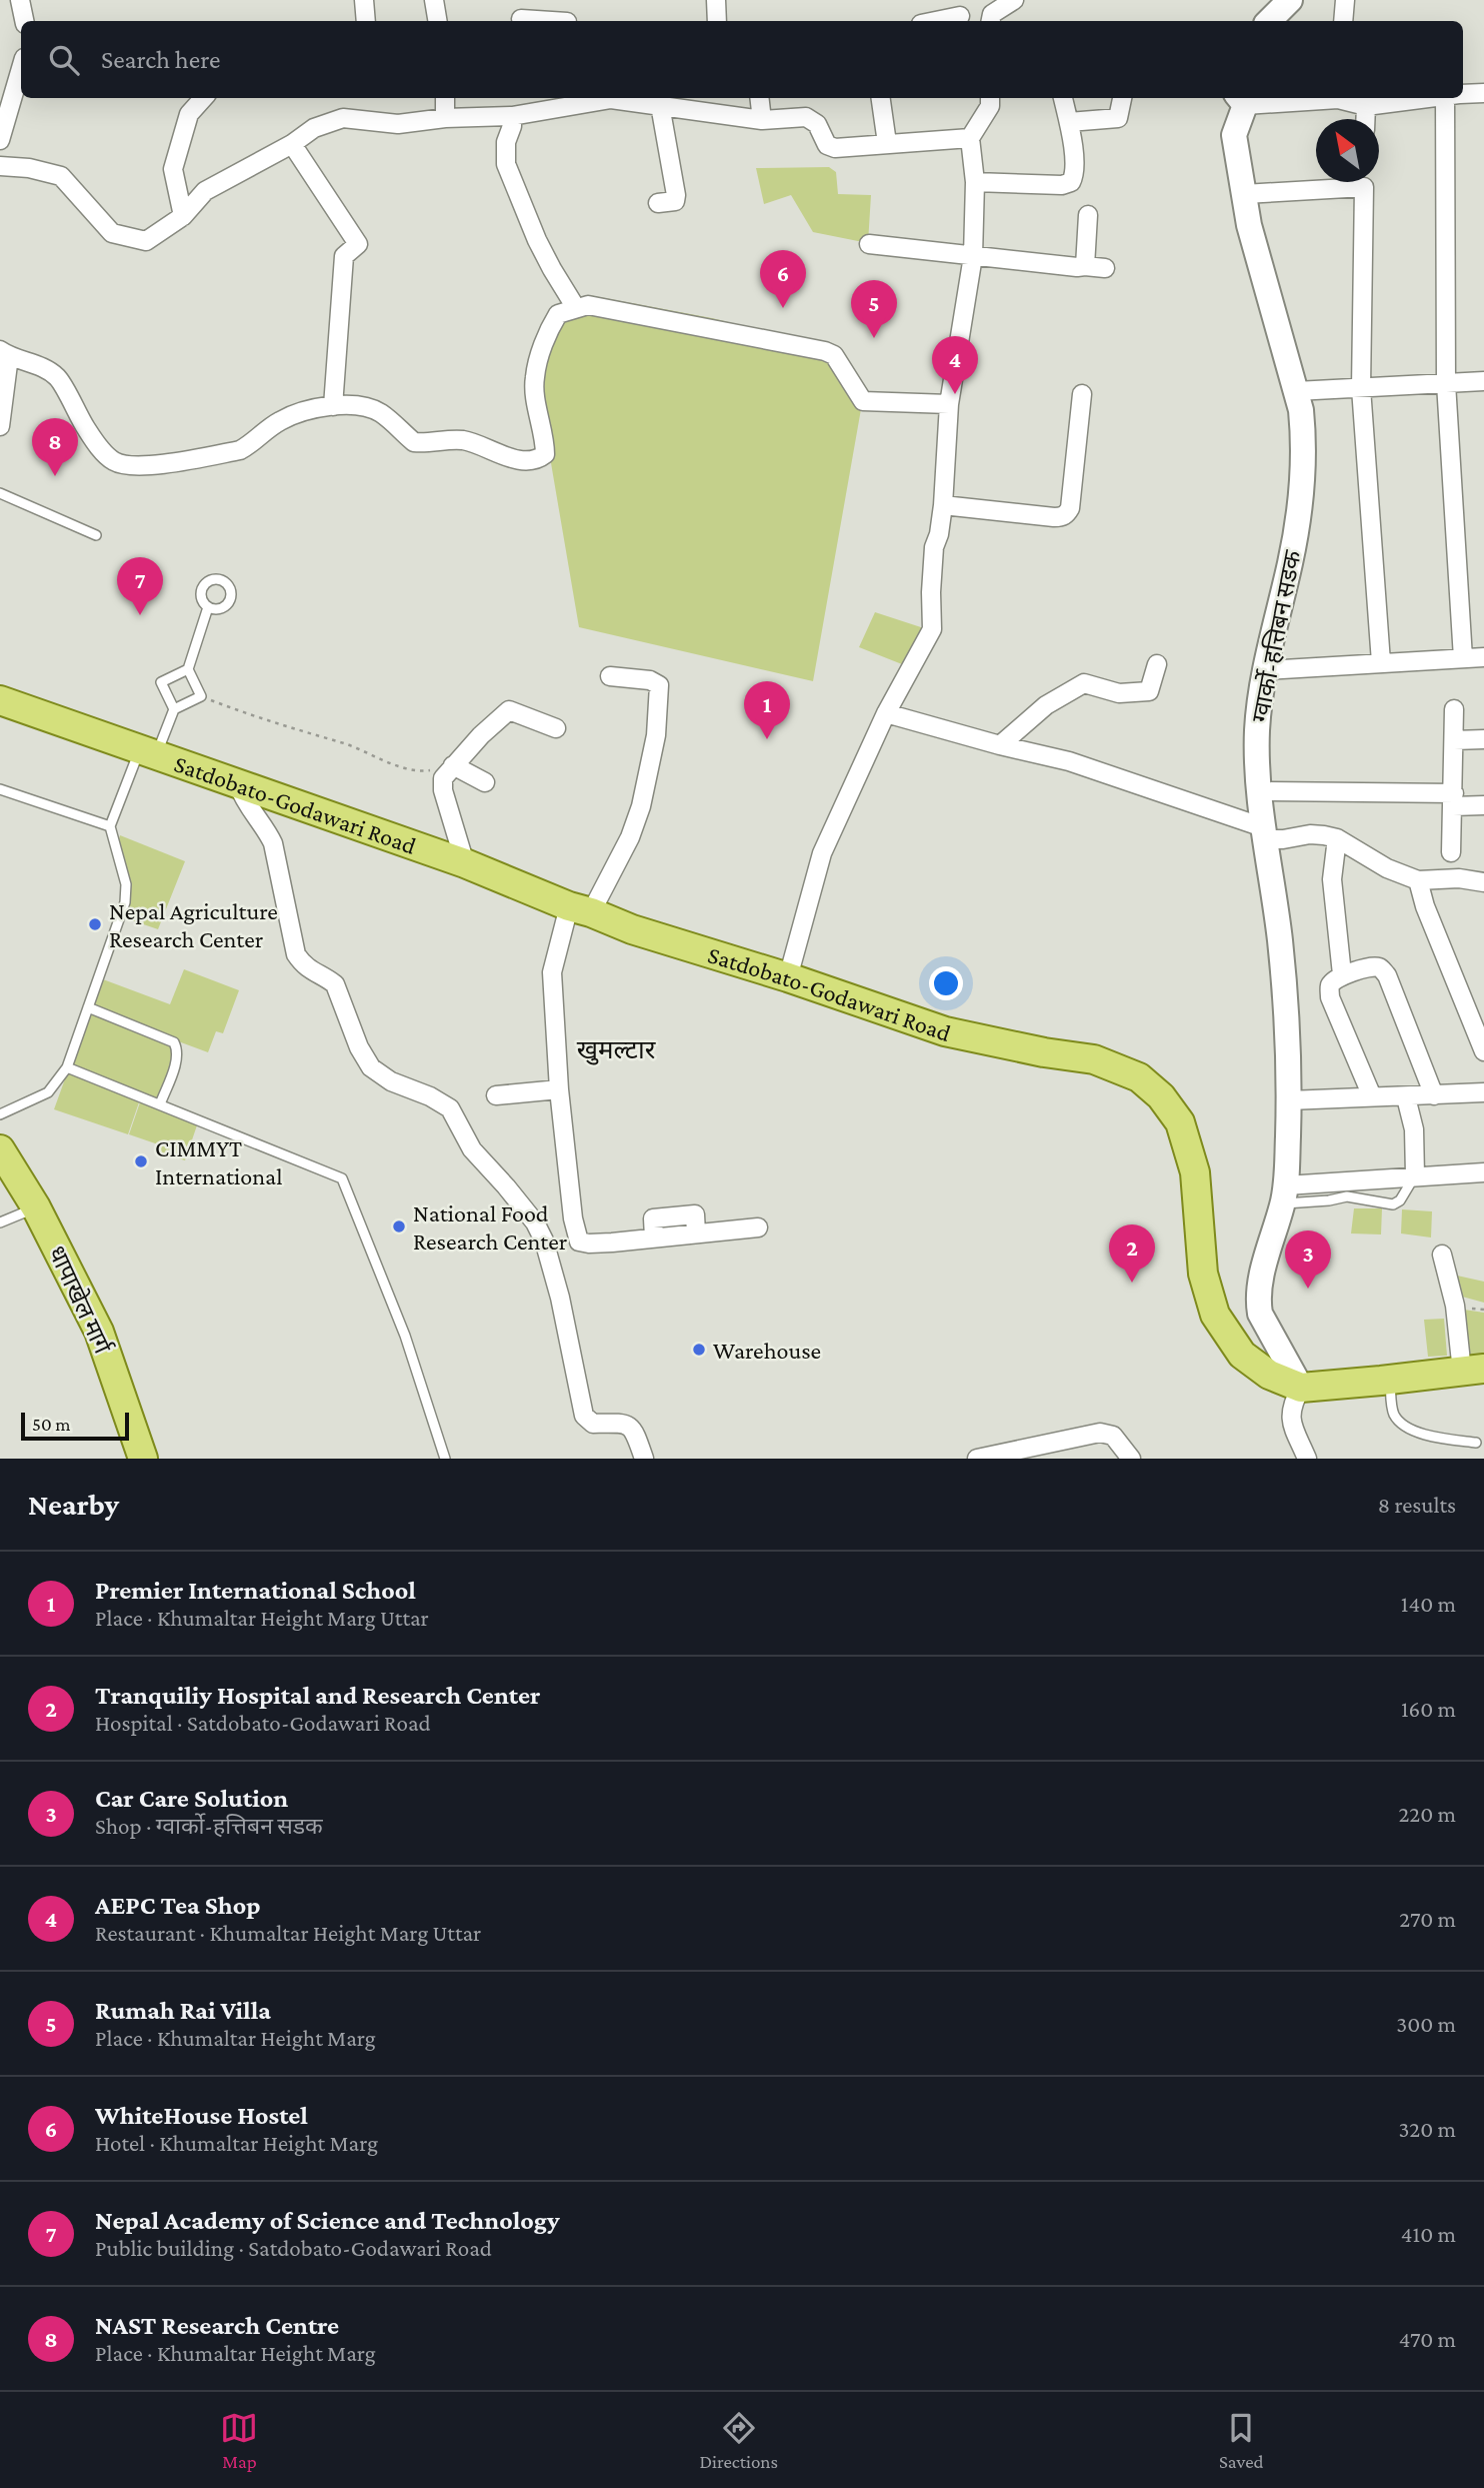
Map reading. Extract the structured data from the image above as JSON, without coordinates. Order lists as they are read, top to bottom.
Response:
{
  "streets": {
    "main road": ["ग्वार्को-हत्तिबन सडक", "Satdobato-Godawari Road", "धापाखेल मार्ग"]
  },
  "crossings": [
    ["ग्वार्को-हत्तिबन सडक", "Satdobato-Godawari Road"]
  ],
  "districts": ["खुमल्टार"],
  "places": [
    "Nepal Agriculture Research Center",
    "CIMMYT International",
    "National Food Research Center",
    "Warehouse"
  ],
  "scale_bar": "50 m",
  "north": "top left",
  "page": {
    "search": "Search here",
    "pins": [
      "6",
      "5",
      "4",
      "8",
      "7",
      "1",
      "2",
      "3"
    ],
    "scale": "50 m",
    "heading": ["Nearby", "8 results"],
    "list": [
      {
        "mark": "1",
        "name": "Premier International School",
        "note": "Place · Khumaltar Height Marg Uttar",
        "value": "140 m"
      },
      {
        "mark": "2",
        "name": "Tranquiliy Hospital and Research Center",
        "note": "Hospital · Satdobato-Godawari Road",
        "value": "160 m"
      },
      {
        "mark": "3",
        "name": "Car Care Solution",
        "note": "Shop · ग्वार्को-हत्तिबन सडक",
        "value": "220 m"
      },
      {
        "mark": "4",
        "name": "AEPC Tea Shop",
        "note": "Restaurant · Khumaltar Height Marg Uttar",
        "value": "270 m"
      },
      {
        "mark": "5",
        "name": "Rumah Rai Villa",
        "note": "Place · Khumaltar Height Marg",
        "value": "300 m"
      },
      {
        "mark": "6",
        "name": "WhiteHouse Hostel",
        "note": "Hotel · Khumaltar Height Marg",
        "value": "320 m"
      },
      {
        "mark": "7",
        "name": "Nepal Academy of Science and Technology",
        "note": "Public building · Satdobato-Godawari Road",
        "value": "410 m"
      },
      {
        "mark": "8",
        "name": "NAST Research Centre",
        "note": "Place · Khumaltar Height Marg",
        "value": "470 m"
      }
    ],
    "nav": ["Map", "Directions", "Saved"]
  }
}
